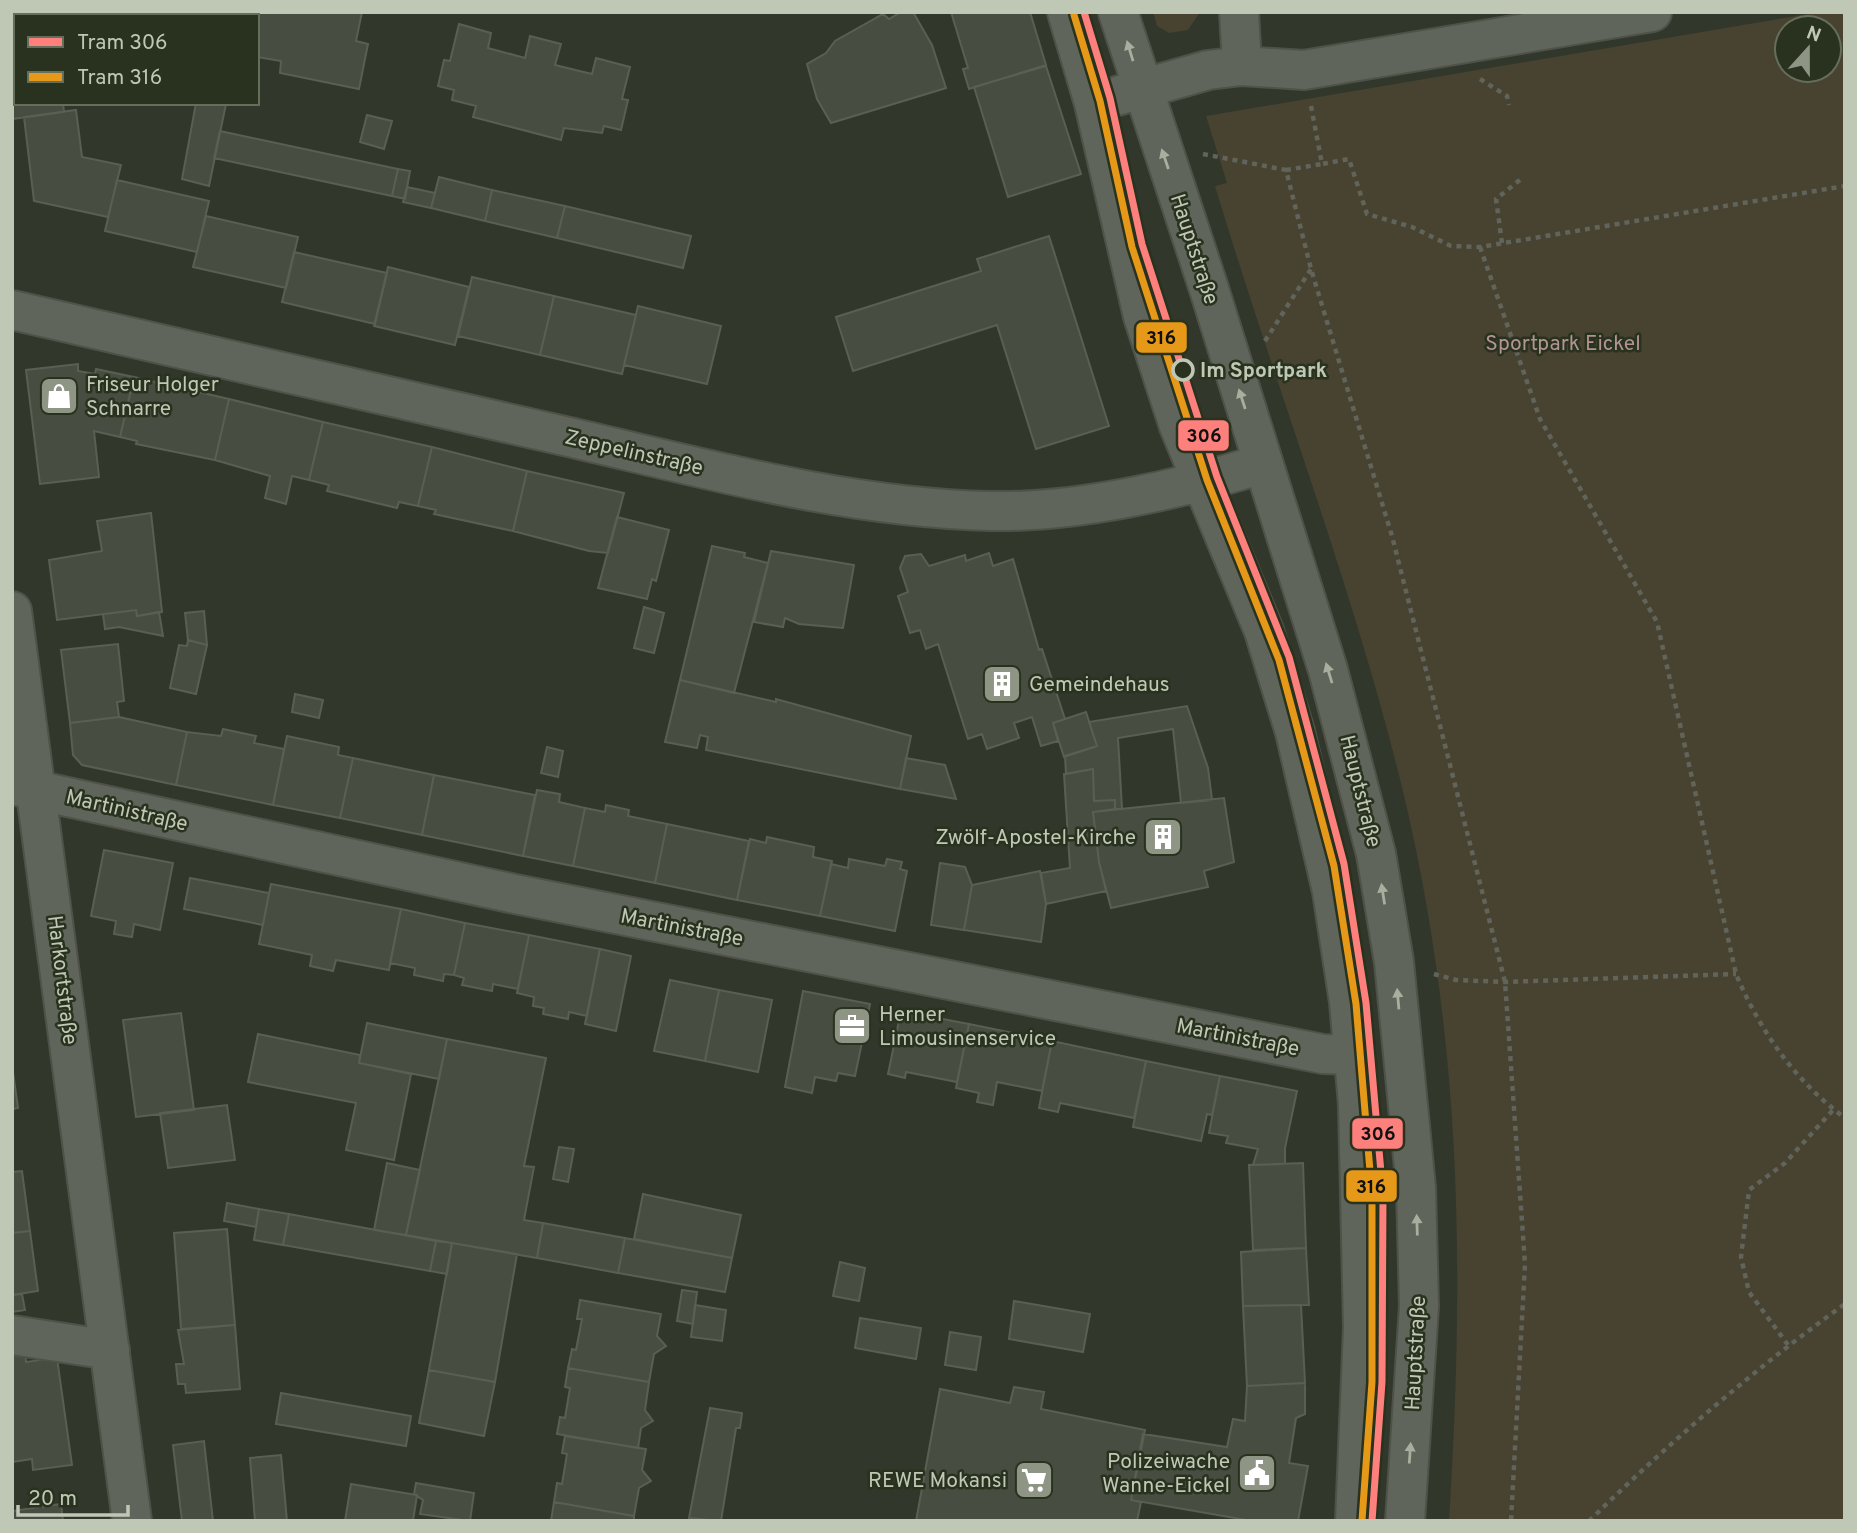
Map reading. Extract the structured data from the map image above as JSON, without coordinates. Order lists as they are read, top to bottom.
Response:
{
  "streets": {
    "street": [
      "Hauptstraße",
      "Zeppelinstraße",
      "Martinistraße",
      "Harkortstraße"
    ]
  },
  "crossings": [
    ["Hauptstraße", "Zeppelinstraße"],
    ["Martinistraße", "Harkortstraße"]
  ],
  "parks": ["Sportpark Eickel"],
  "places": {
    "other": ["Im Sportpark"],
    "shop": ["Friseur Holger Schnarre"],
    "building": ["Gemeindehaus", "Zwölf-Apostel-Kirche"],
    "office": ["Herner Limousinenservice"],
    "public building": ["Polizeiwache Wanne-Eickel"],
    "supermarket": ["REWE Mokansi"]
  },
  "lines": ["tram line 306", "tram line 316"],
  "legend": ["Tram 306", "Tram 316"],
  "scale_bar": "20 m",
  "north": "top"
}
